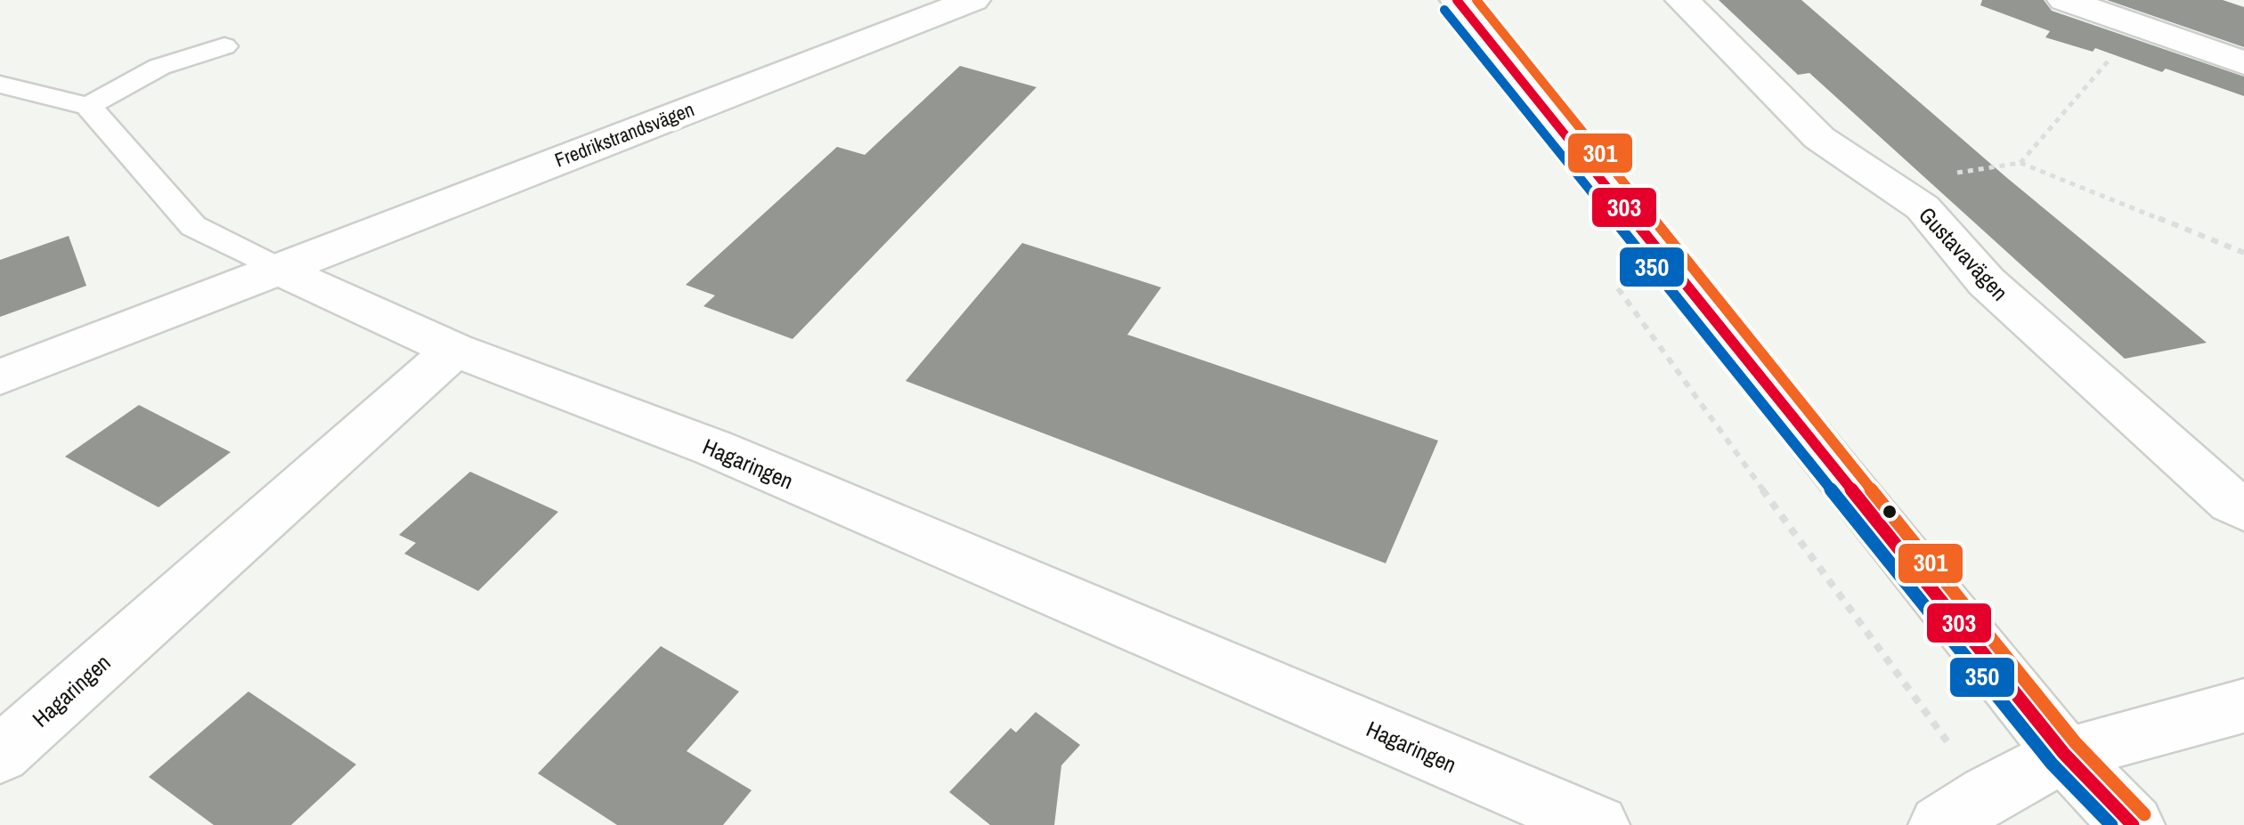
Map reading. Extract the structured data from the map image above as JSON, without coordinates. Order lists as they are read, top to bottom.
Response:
{
  "streets": {
    "street": ["Fredrikstrandsvägen", "Gustavavägen", "Hagaringen"]
  },
  "lines": ["transit line 303", "transit line 301", "transit line 350"]
}
